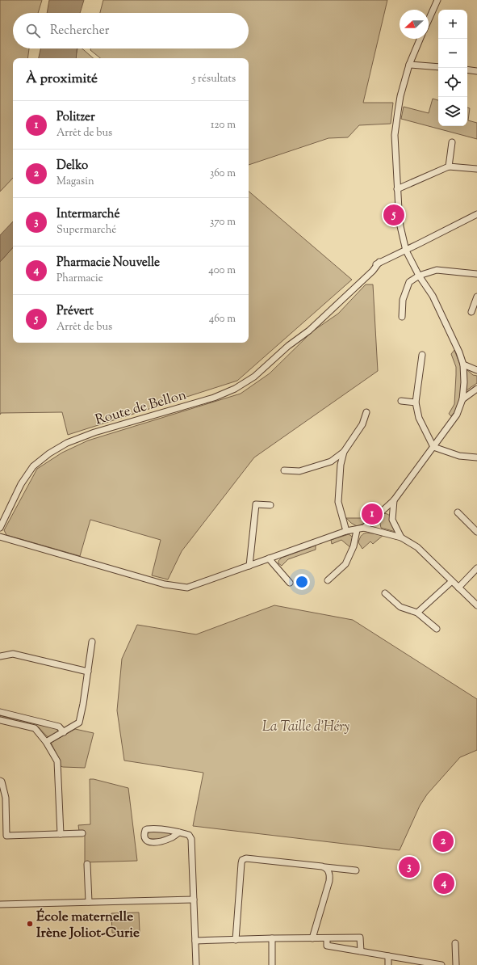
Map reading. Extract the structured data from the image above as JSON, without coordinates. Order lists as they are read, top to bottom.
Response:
{
  "streets": {
    "street": ["Route de Bellon"]
  },
  "parks": ["La Taille d'Héry"],
  "places": ["École maternelle Irène Joliot-Curie"],
  "north": "left",
  "page": {
    "map_buttons": ["+", "−"],
    "search": "Rechercher",
    "heading": ["À proximité", "5 résultats"],
    "list": [
      {
        "mark": "1",
        "name": "Politzer",
        "note": "Arrêt de bus",
        "value": "120 m"
      },
      {
        "mark": "2",
        "name": "Delko",
        "note": "Magasin",
        "value": "360 m"
      },
      {
        "mark": "3",
        "name": "Intermarché",
        "note": "Supermarché",
        "value": "370 m"
      },
      {
        "mark": "4",
        "name": "Pharmacie Nouvelle",
        "note": "Pharmacie",
        "value": "400 m"
      },
      {
        "mark": "5",
        "name": "Prévert",
        "note": "Arrêt de bus",
        "value": "460 m"
      }
    ],
    "pins": [
      "5",
      "1",
      "2",
      "3",
      "4"
    ]
  }
}
